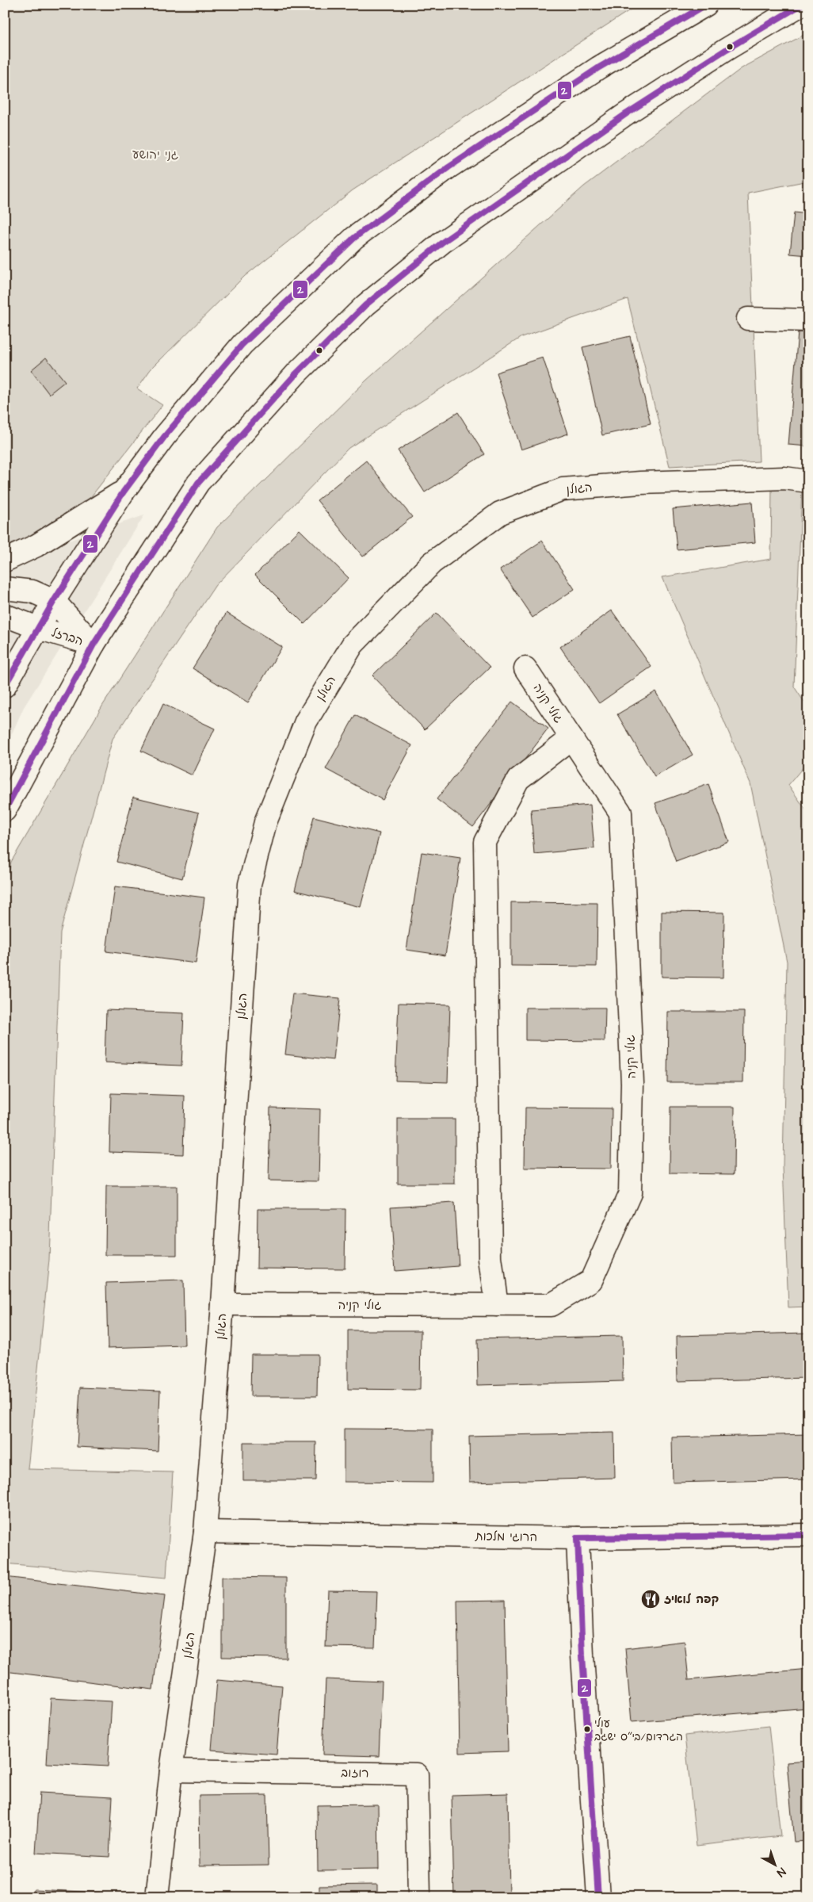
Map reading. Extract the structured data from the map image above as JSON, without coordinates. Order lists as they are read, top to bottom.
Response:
{
  "streets": {
    "street": [
      "הגולן",
      "הברזל",
      "גולי קניה",
      "הרוגי מלכות",
      "רוזוב"
    ]
  },
  "crossings": [
    ["הגולן", "גולי קניה"],
    ["הגולן", "הרוגי מלכות"],
    ["הגולן", "רוזוב"]
  ],
  "parks": ["גני יהושע"],
  "places": {
    "restaurant": ["קפה לואיז"],
    "other": ["עולי הגרדום/בי״ס ישגב"]
  },
  "lines": ["transit line 2"],
  "north": "bottom right"
}
